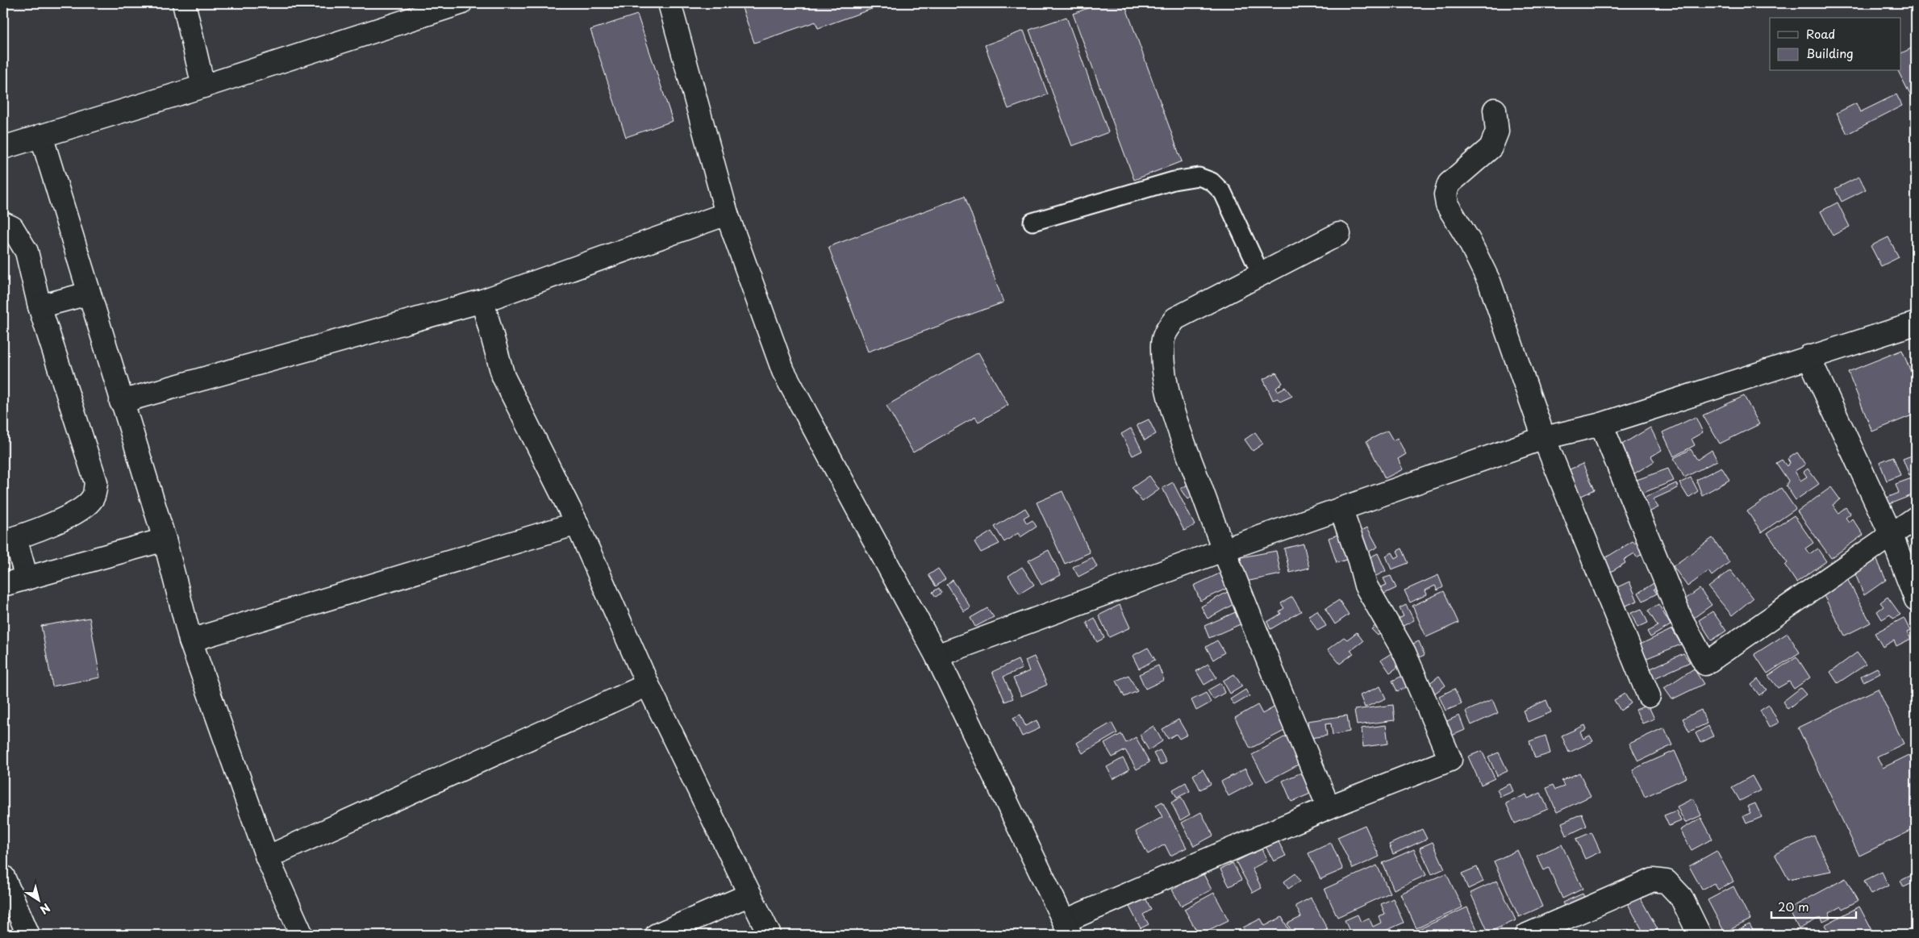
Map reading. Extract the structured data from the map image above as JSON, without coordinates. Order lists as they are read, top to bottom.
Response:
{
  "legend": ["Road", "Building"],
  "scale_bar": "20 m",
  "north": "bottom right"
}
